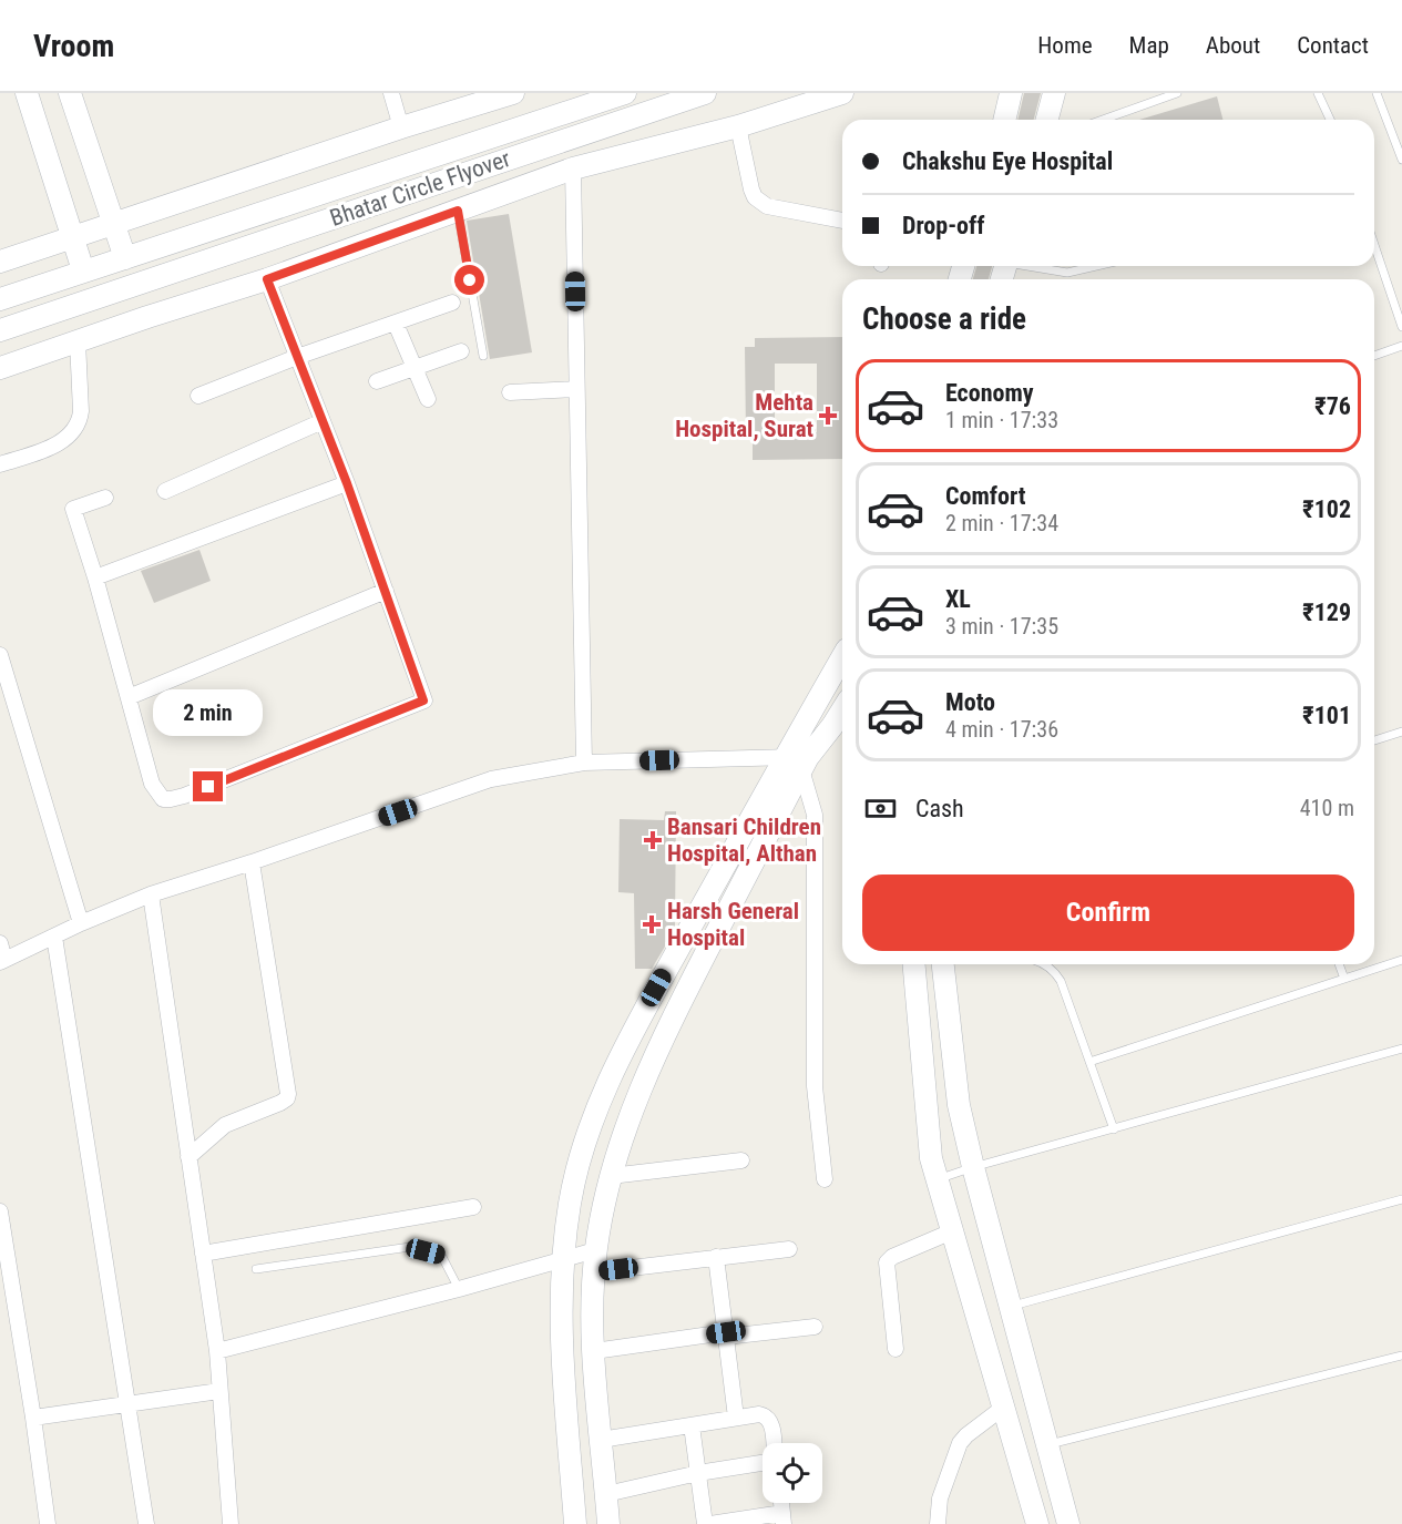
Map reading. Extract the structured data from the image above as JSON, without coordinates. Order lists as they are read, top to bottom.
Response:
{
  "streets": {
    "main road": ["Bhatar Circle Flyover"]
  },
  "places": {
    "health": ["Mehta Hospital, Surat", "Bansari Children Hospital, Althan", "Harsh General Hospital"]
  },
  "page": {
    "header": "Vroom",
    "nav": [
      "Home",
      "Map",
      "About",
      "Contact"
    ],
    "banner": ["Chakshu Eye Hospital", "Drop-off"],
    "heading": "Choose a ride",
    "list": [
      {
        "name": "Economy",
        "note": "1 min · 17:33",
        "value": "₹76"
      },
      {
        "name": "Comfort",
        "note": "2 min · 17:34",
        "value": "₹102"
      },
      {
        "name": "XL",
        "note": "3 min · 17:35",
        "value": "₹129"
      },
      {
        "name": "Moto",
        "note": "4 min · 17:36",
        "value": "₹101"
      }
    ],
    "bubble": "2 min",
    "pay": ["Cash", "410 m"],
    "buttons": "Confirm"
  }
}
